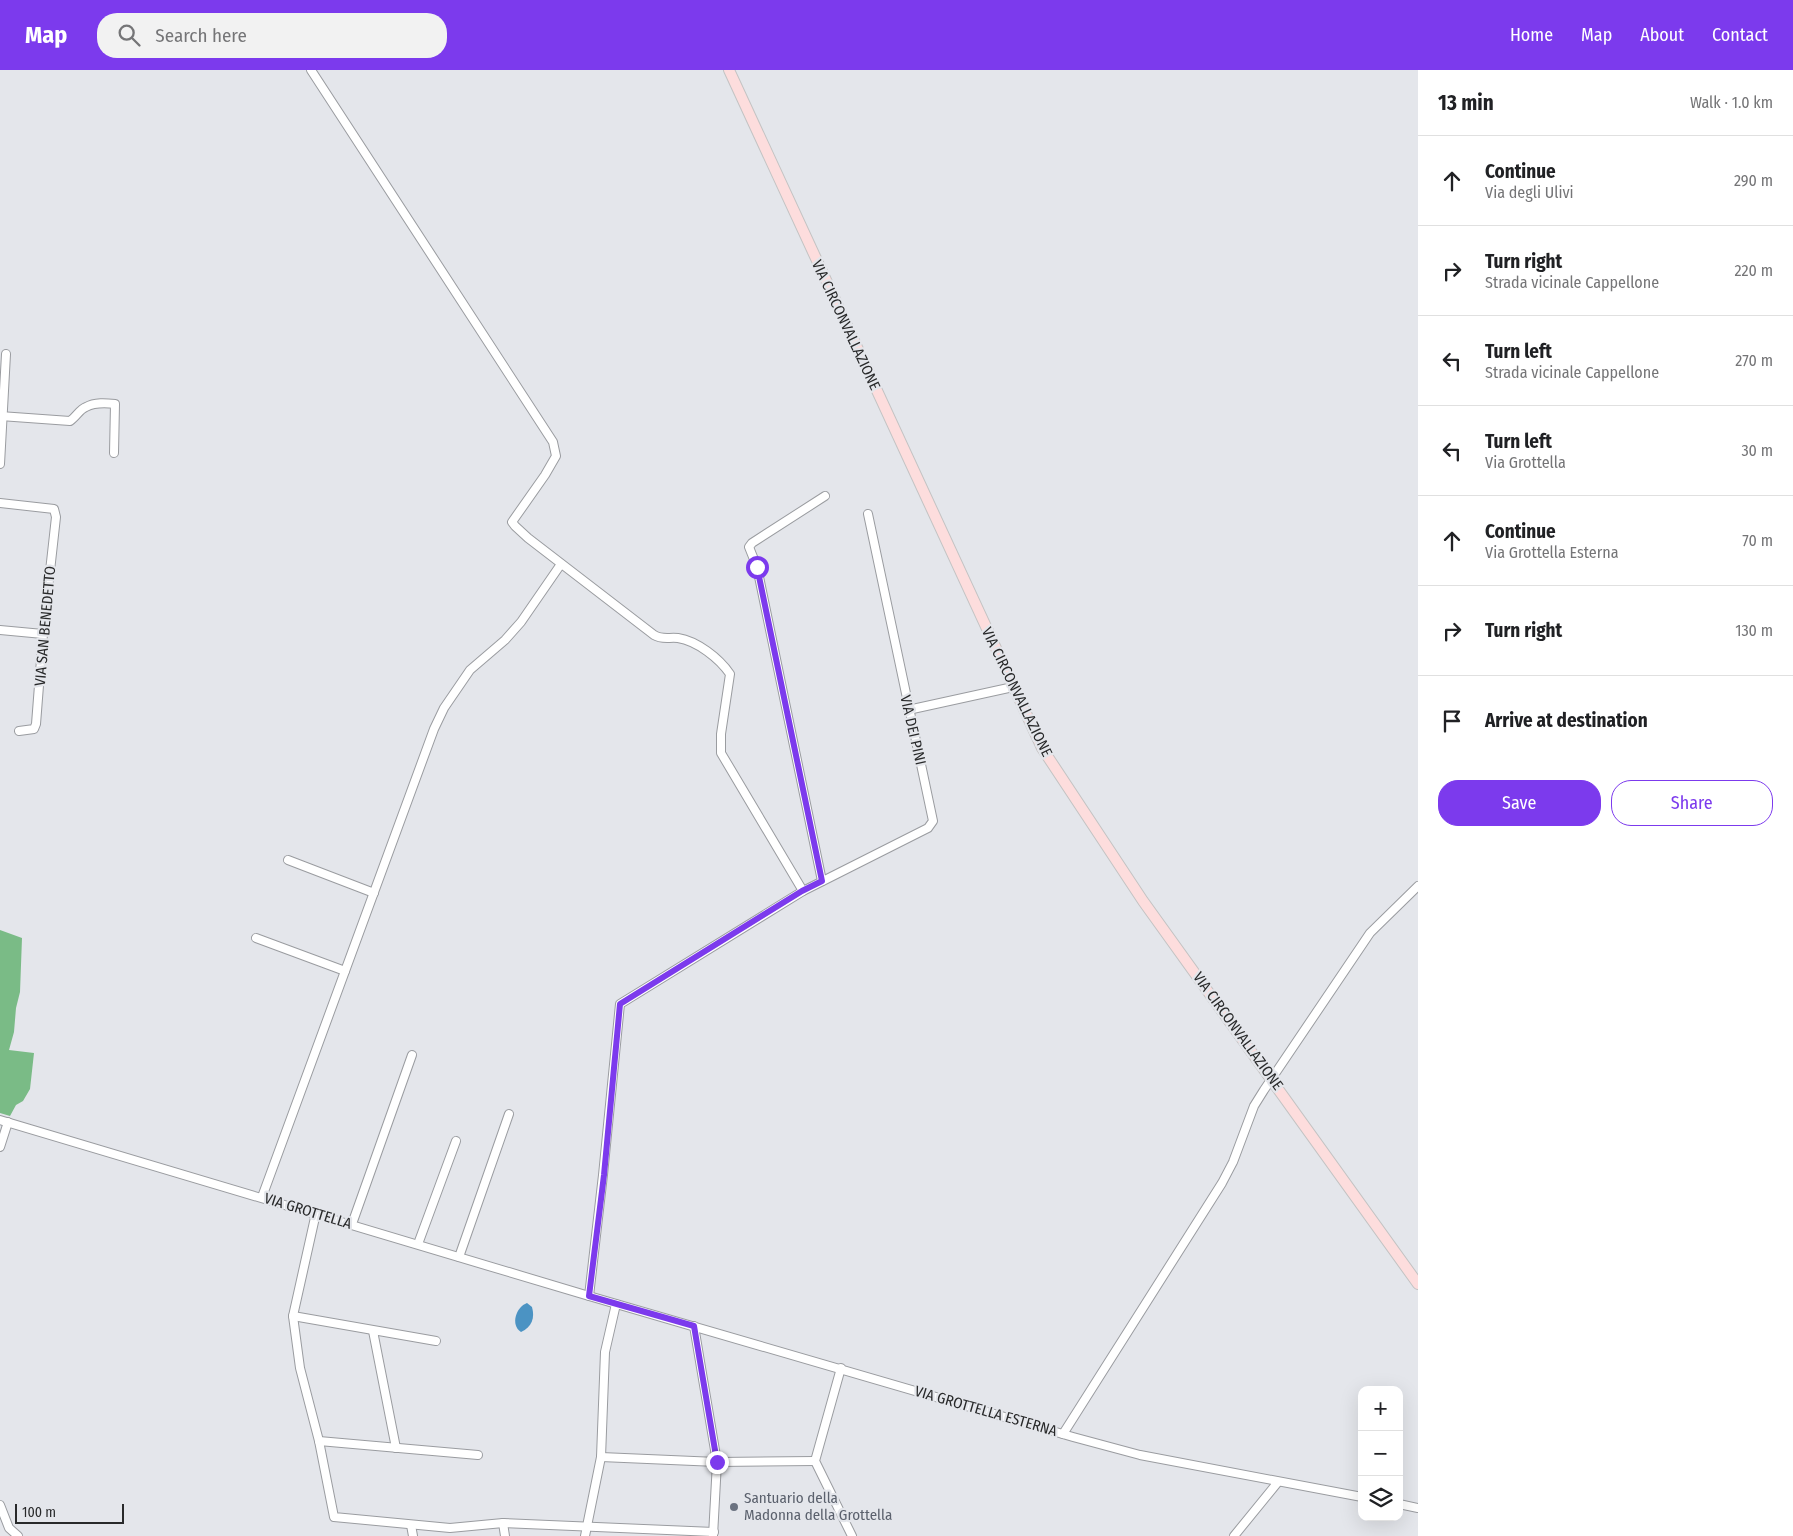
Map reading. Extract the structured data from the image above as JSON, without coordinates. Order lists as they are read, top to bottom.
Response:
{
  "streets": {
    "main road": ["VIA CIRCONVALLAZIONE"],
    "street": [
      "VIA SAN BENEDETTO",
      "VIA DEI PINI",
      "VIA GROTTELLA",
      "VIA GROTTELLA ESTERNA"
    ]
  },
  "crossings": [
    ["VIA GROTTELLA", "VIA GROTTELLA ESTERNA"]
  ],
  "places": ["Santuario della Madonna della Grottella"],
  "scale_bar": "100 m",
  "page": {
    "header": "Map",
    "search": "Search here",
    "nav": [
      "Home",
      "Map",
      "About",
      "Contact"
    ],
    "heading": ["13 min", "Walk · 1.0 km"],
    "list": [
      ["Continue", "Via degli Ulivi", "290 m"],
      ["Turn right", "Strada vicinale Cappellone", "220 m"],
      ["Turn left", "Strada vicinale Cappellone", "270 m"],
      ["Turn left", "Via Grottella", "30 m"],
      ["Continue", "Via Grottella Esterna", "70 m"],
      ["Turn right", "130 m"],
      "Arrive at destination"
    ],
    "buttons": ["Save", "Share"],
    "map_buttons": ["+", "−"],
    "scale": "100 m"
  }
}
